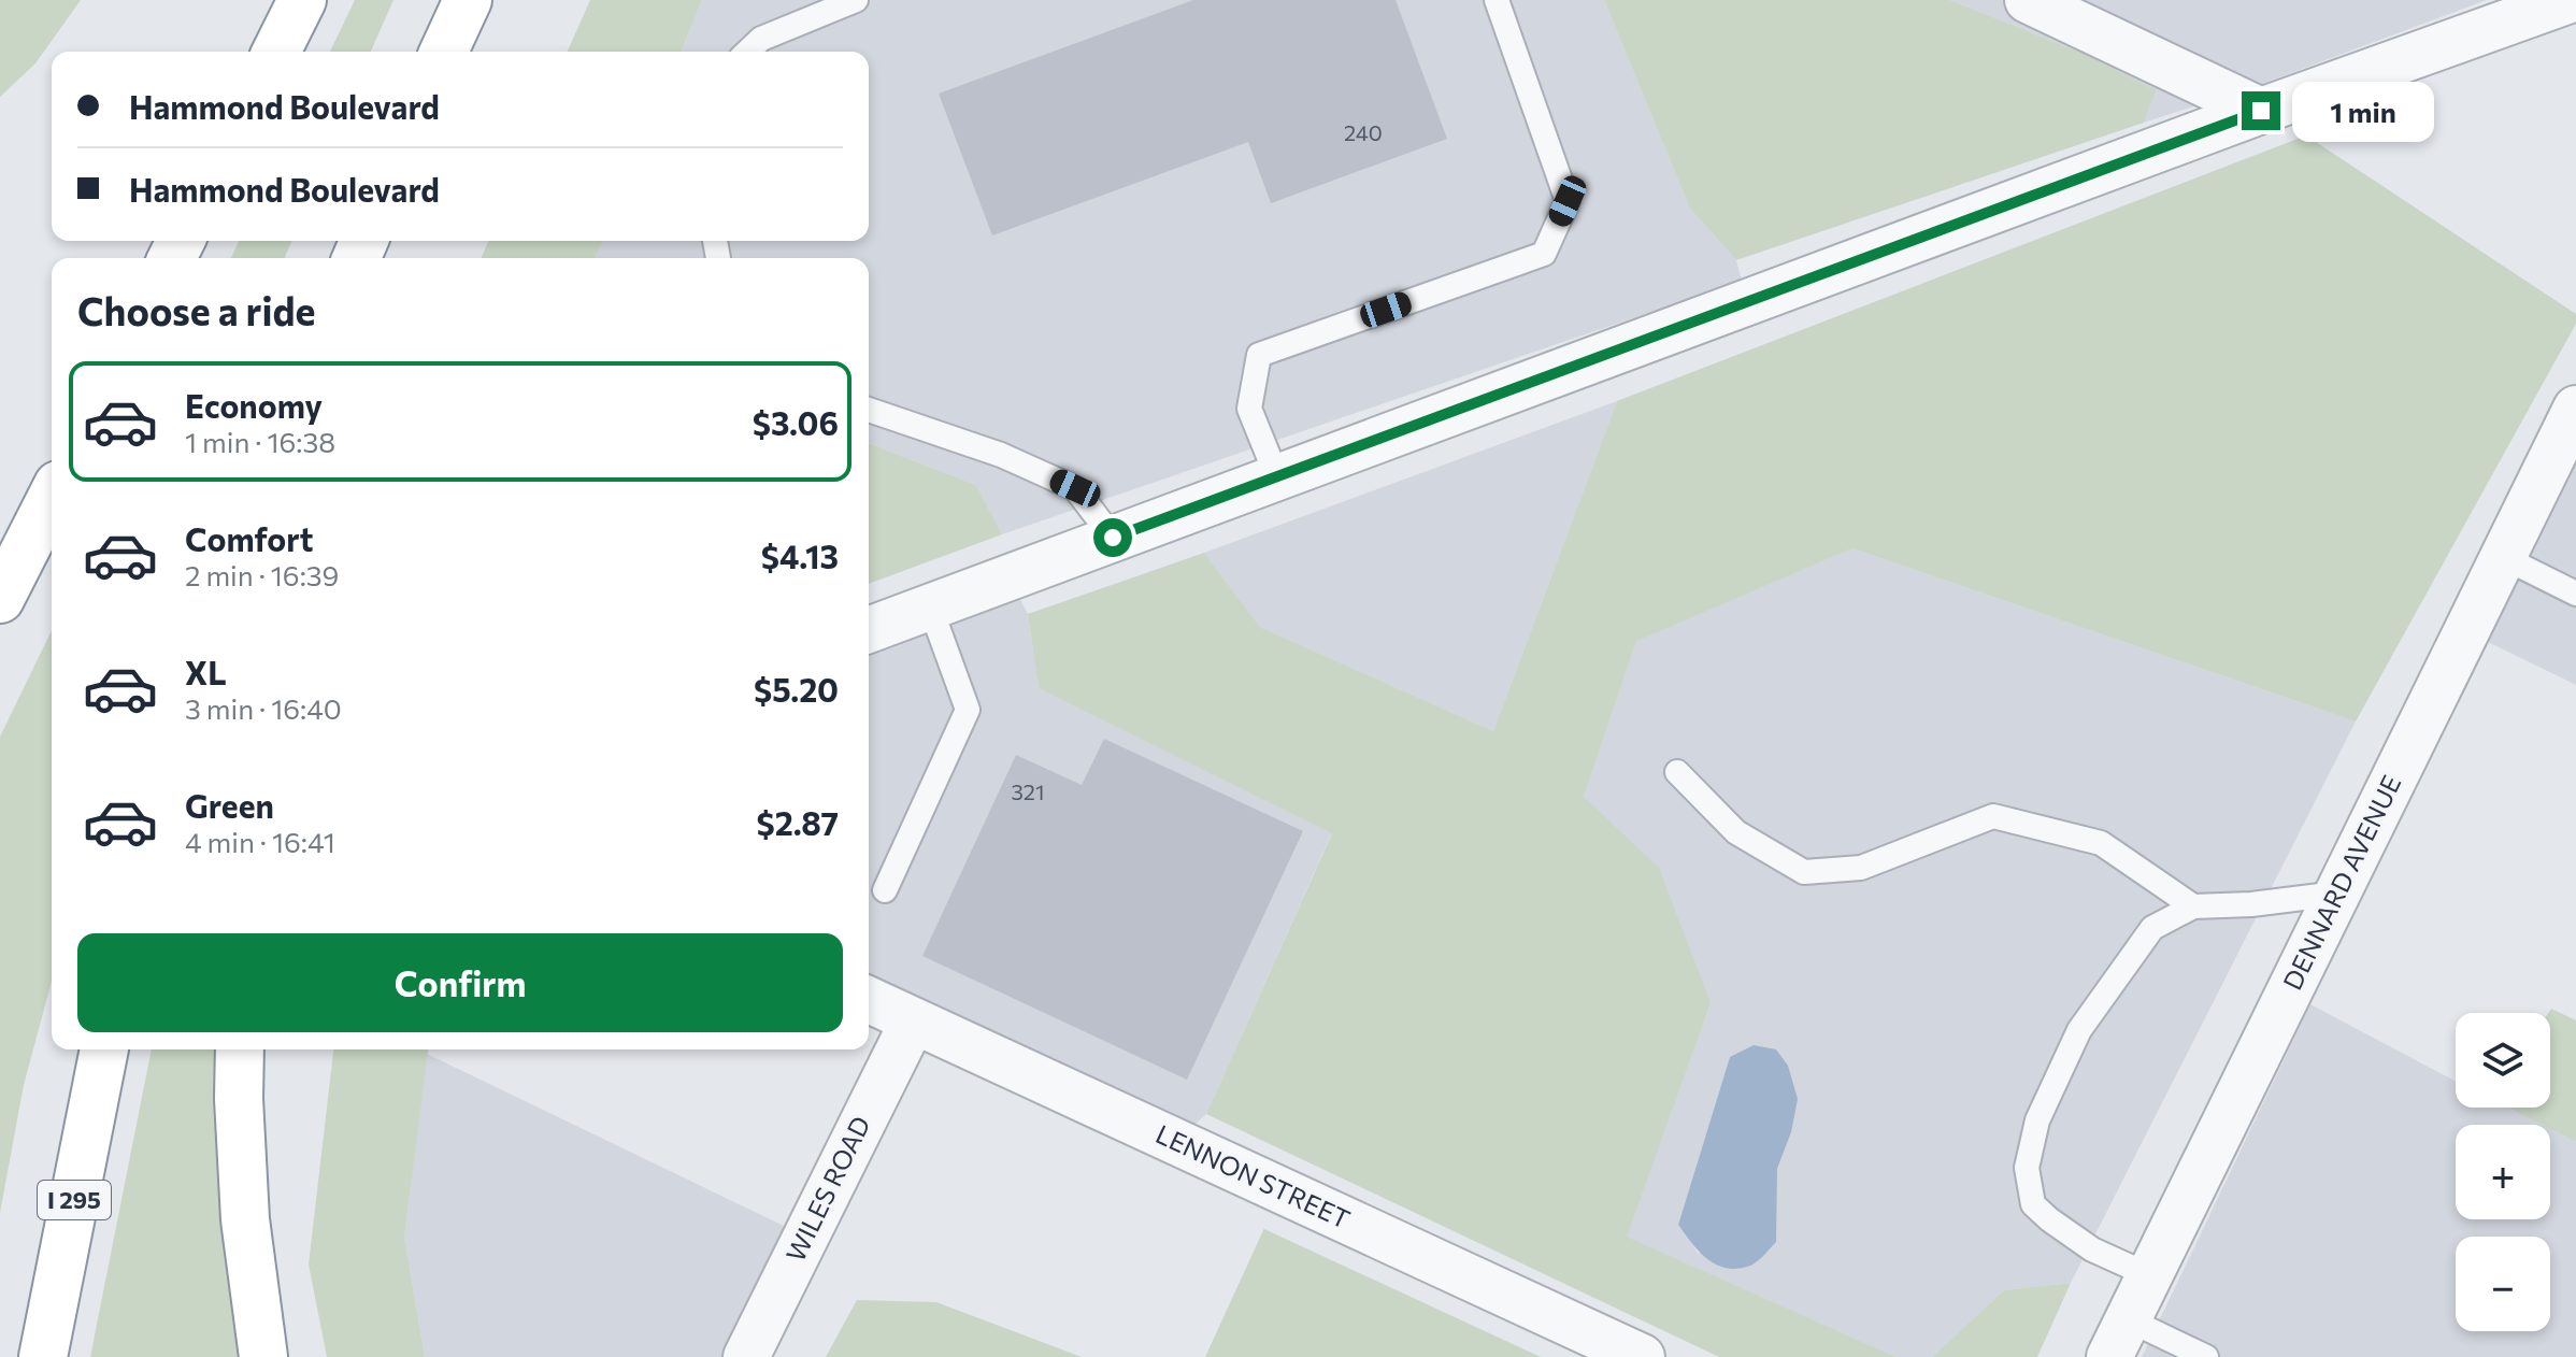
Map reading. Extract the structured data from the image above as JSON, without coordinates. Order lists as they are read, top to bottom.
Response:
{
  "streets": {
    "highway": ["I 295"],
    "street": ["DENNARD AVENUE", "LENNON STREET", "WILES ROAD"]
  },
  "crossings": [
    ["LENNON STREET", "WILES ROAD"]
  ],
  "house_numbers": ["240", "321"],
  "page": {
    "banner": ["Hammond Boulevard", "Hammond Boulevard"],
    "bubble": "1 min",
    "heading": "Choose a ride",
    "list": [
      {
        "name": "Economy",
        "note": "1 min · 16:38",
        "value": "$3.06"
      },
      {
        "name": "Comfort",
        "note": "2 min · 16:39",
        "value": "$4.13"
      },
      {
        "name": "XL",
        "note": "3 min · 16:40",
        "value": "$5.20"
      },
      {
        "name": "Green",
        "note": "4 min · 16:41",
        "value": "$2.87"
      }
    ],
    "buttons": "Confirm",
    "map_buttons": ["+", "−"]
  }
}
